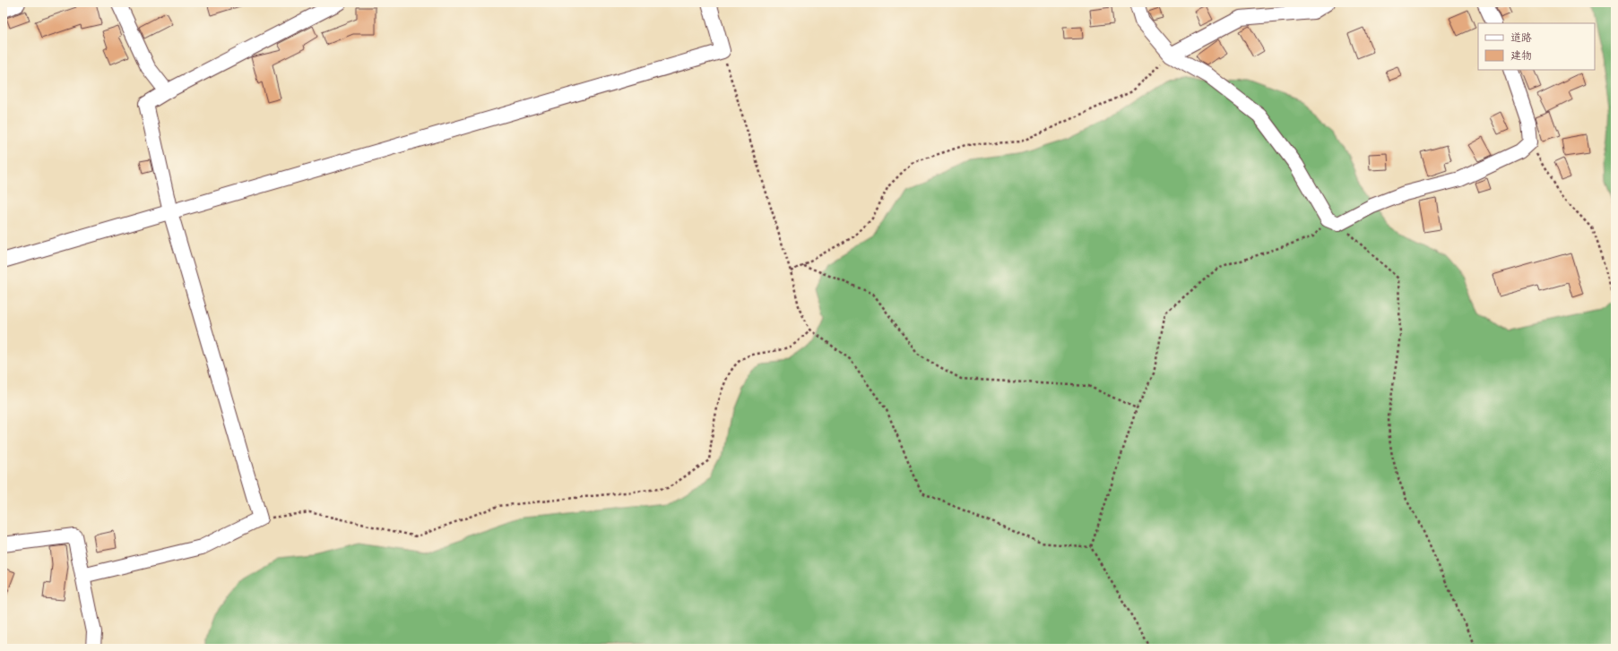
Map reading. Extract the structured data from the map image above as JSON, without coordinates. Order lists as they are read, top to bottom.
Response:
{
  "legend": ["道路", "建物"]
}
